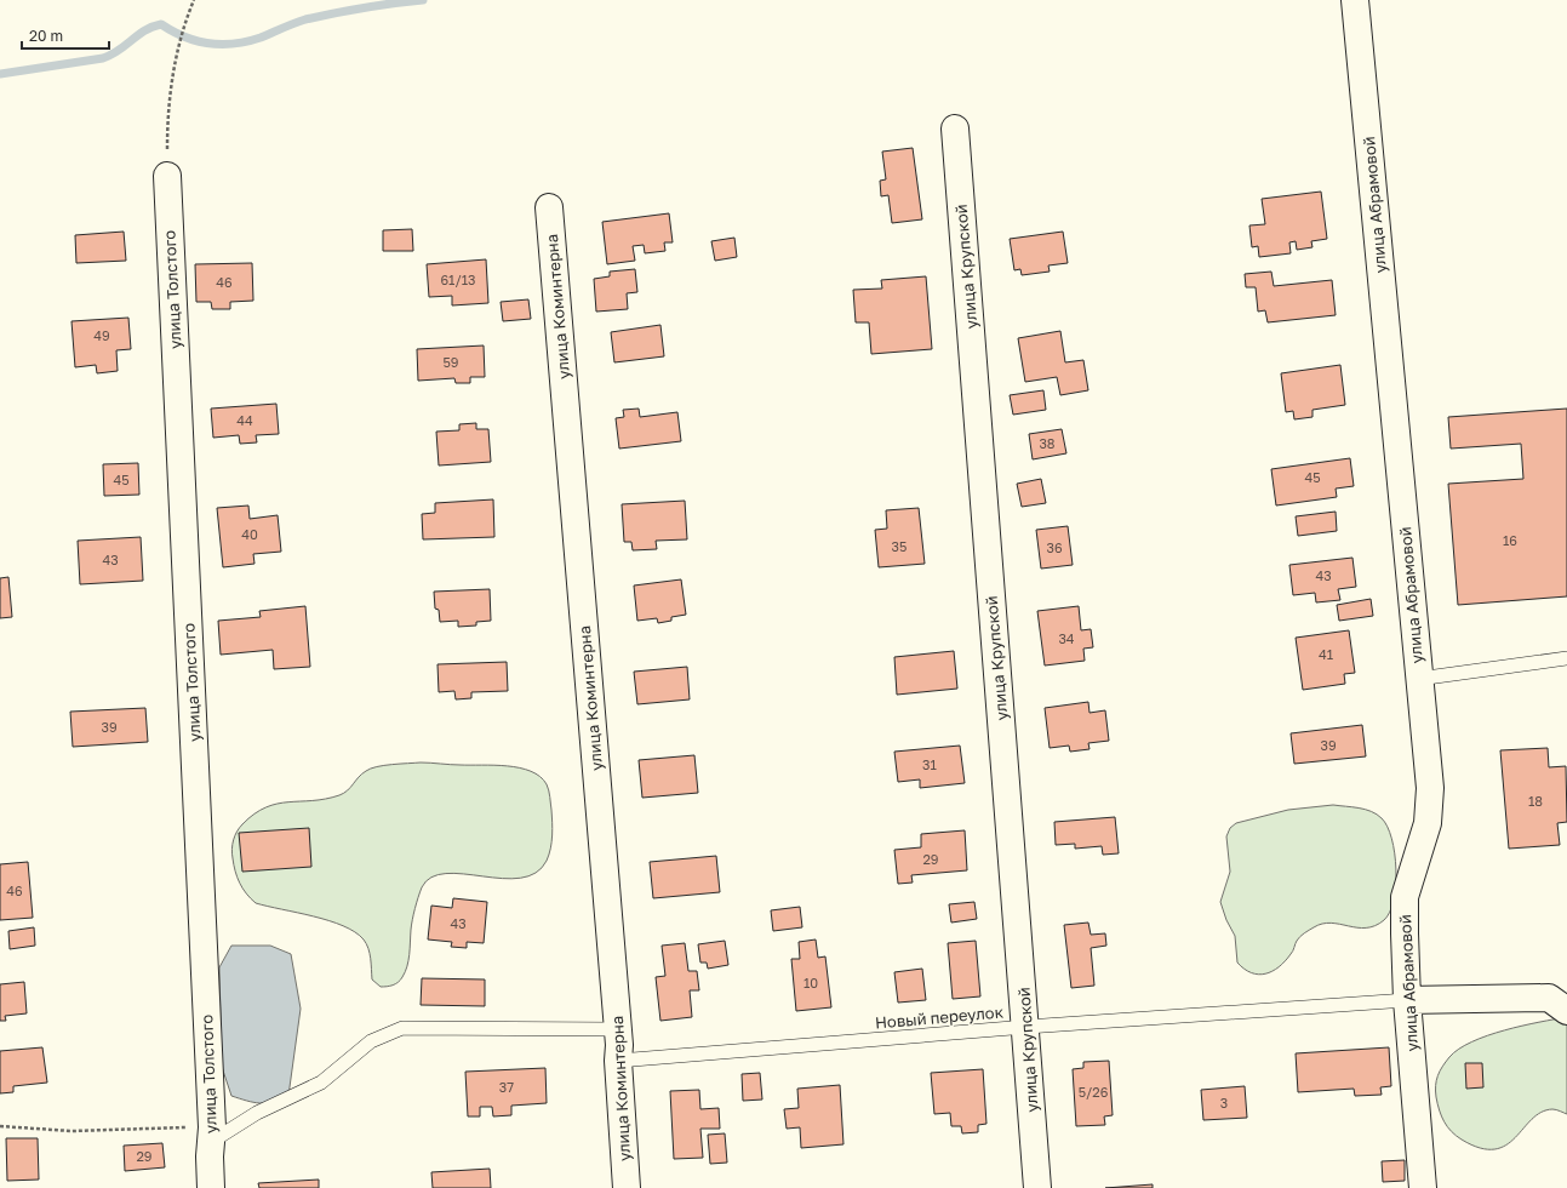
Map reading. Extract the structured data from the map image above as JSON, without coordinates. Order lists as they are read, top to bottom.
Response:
{
  "streets": {
    "street": [
      "улица Абрамовой",
      "улица Крупской",
      "улица Толстого",
      "улица Коминтерна"
    ],
    "lane": ["Новый переулок"]
  },
  "crossings": [
    ["улица Абрамовой", "Новый переулок"],
    ["улица Крупской", "Новый переулок"],
    ["улица Коминтерна", "Новый переулок"]
  ],
  "house_numbers": [
    "61/13",
    "46",
    "49",
    "59",
    "44",
    "38",
    "45",
    "45",
    "40",
    "16",
    "35",
    "36",
    "43",
    "43",
    "34",
    "41",
    "39",
    "39",
    "31",
    "18",
    "29",
    "46",
    "43",
    "10",
    "37",
    "5/26",
    "3",
    "29"
  ],
  "scale_bar": "20 m"
}
